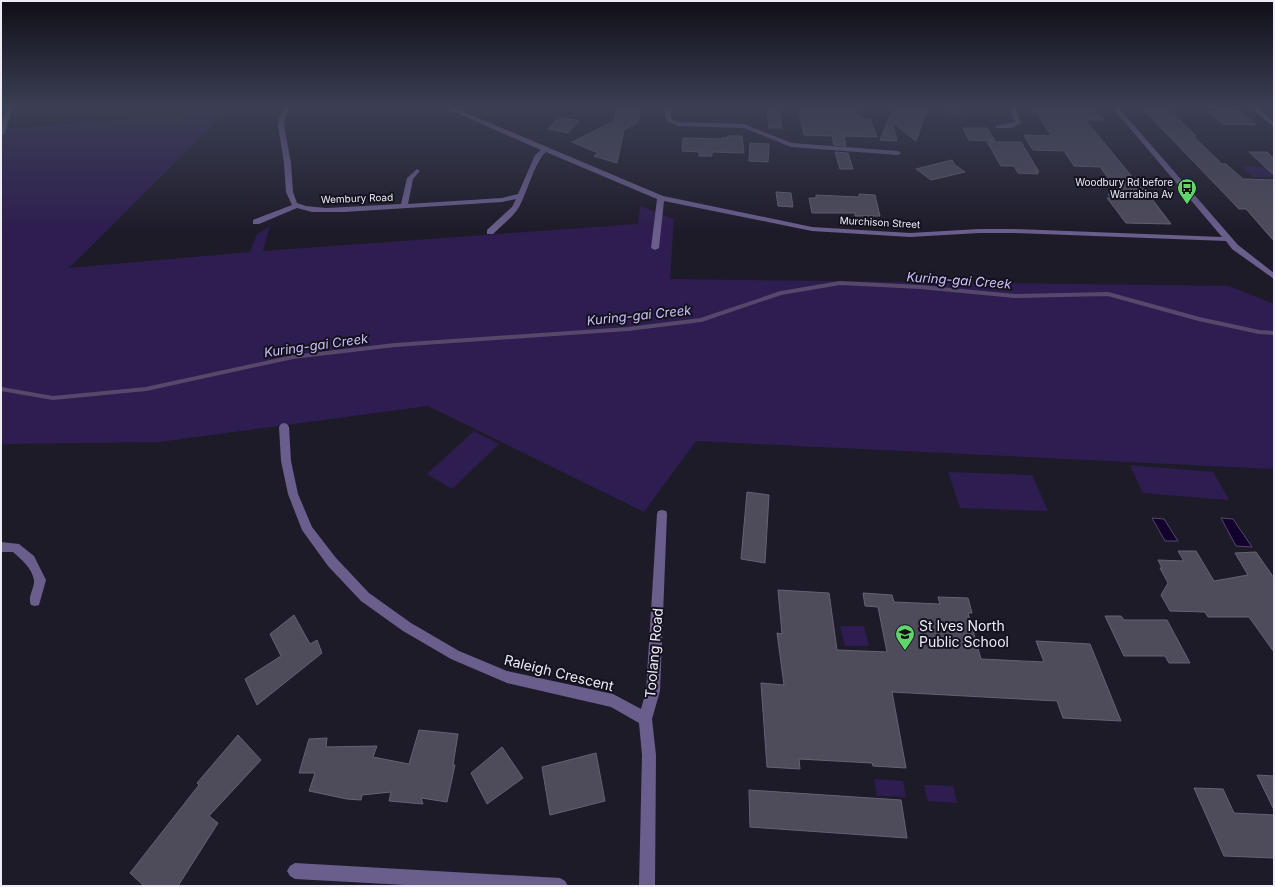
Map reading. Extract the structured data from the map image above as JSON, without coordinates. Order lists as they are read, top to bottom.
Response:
{
  "streets": {
    "street": [
      "Wembury Road",
      "Murchison Street",
      "Toolang Road",
      "Raleigh Crescent"
    ]
  },
  "crossings": [
    ["Toolang Road", "Raleigh Crescent"]
  ],
  "water": ["Kuring-gai Creek"],
  "places": {
    "bus stop": ["Woodbury Rd before Warrabina Av"],
    "school or university": ["St Ives North Public School"]
  }
}
